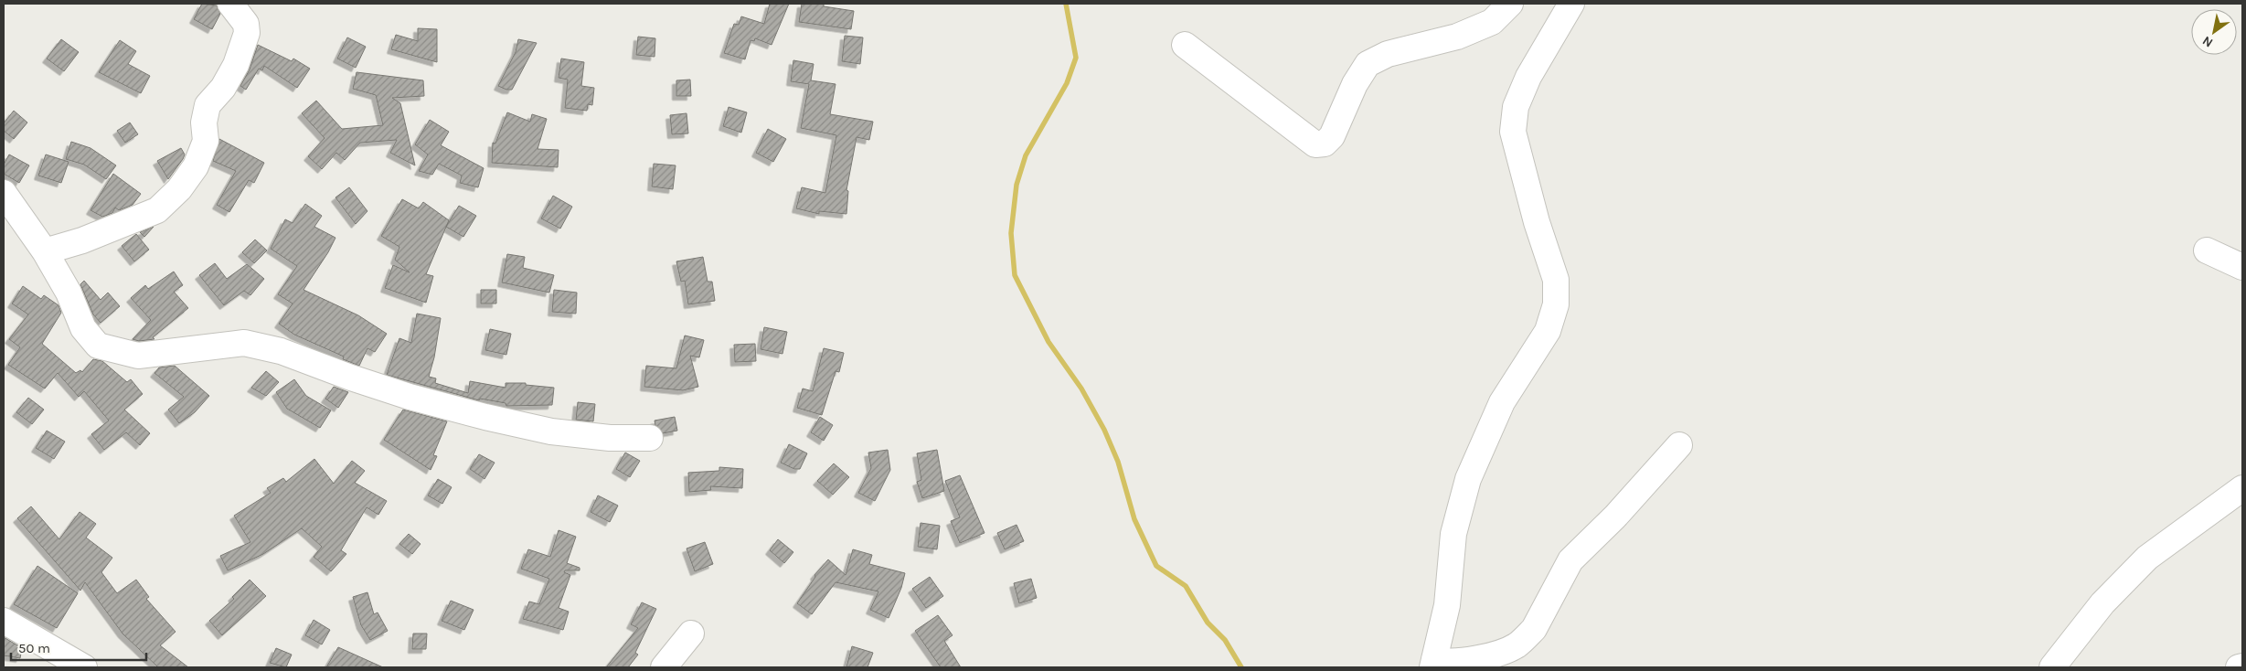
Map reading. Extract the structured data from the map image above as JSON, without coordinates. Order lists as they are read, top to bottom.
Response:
{
  "scale_bar": "50 m",
  "north": "bottom left"
}
